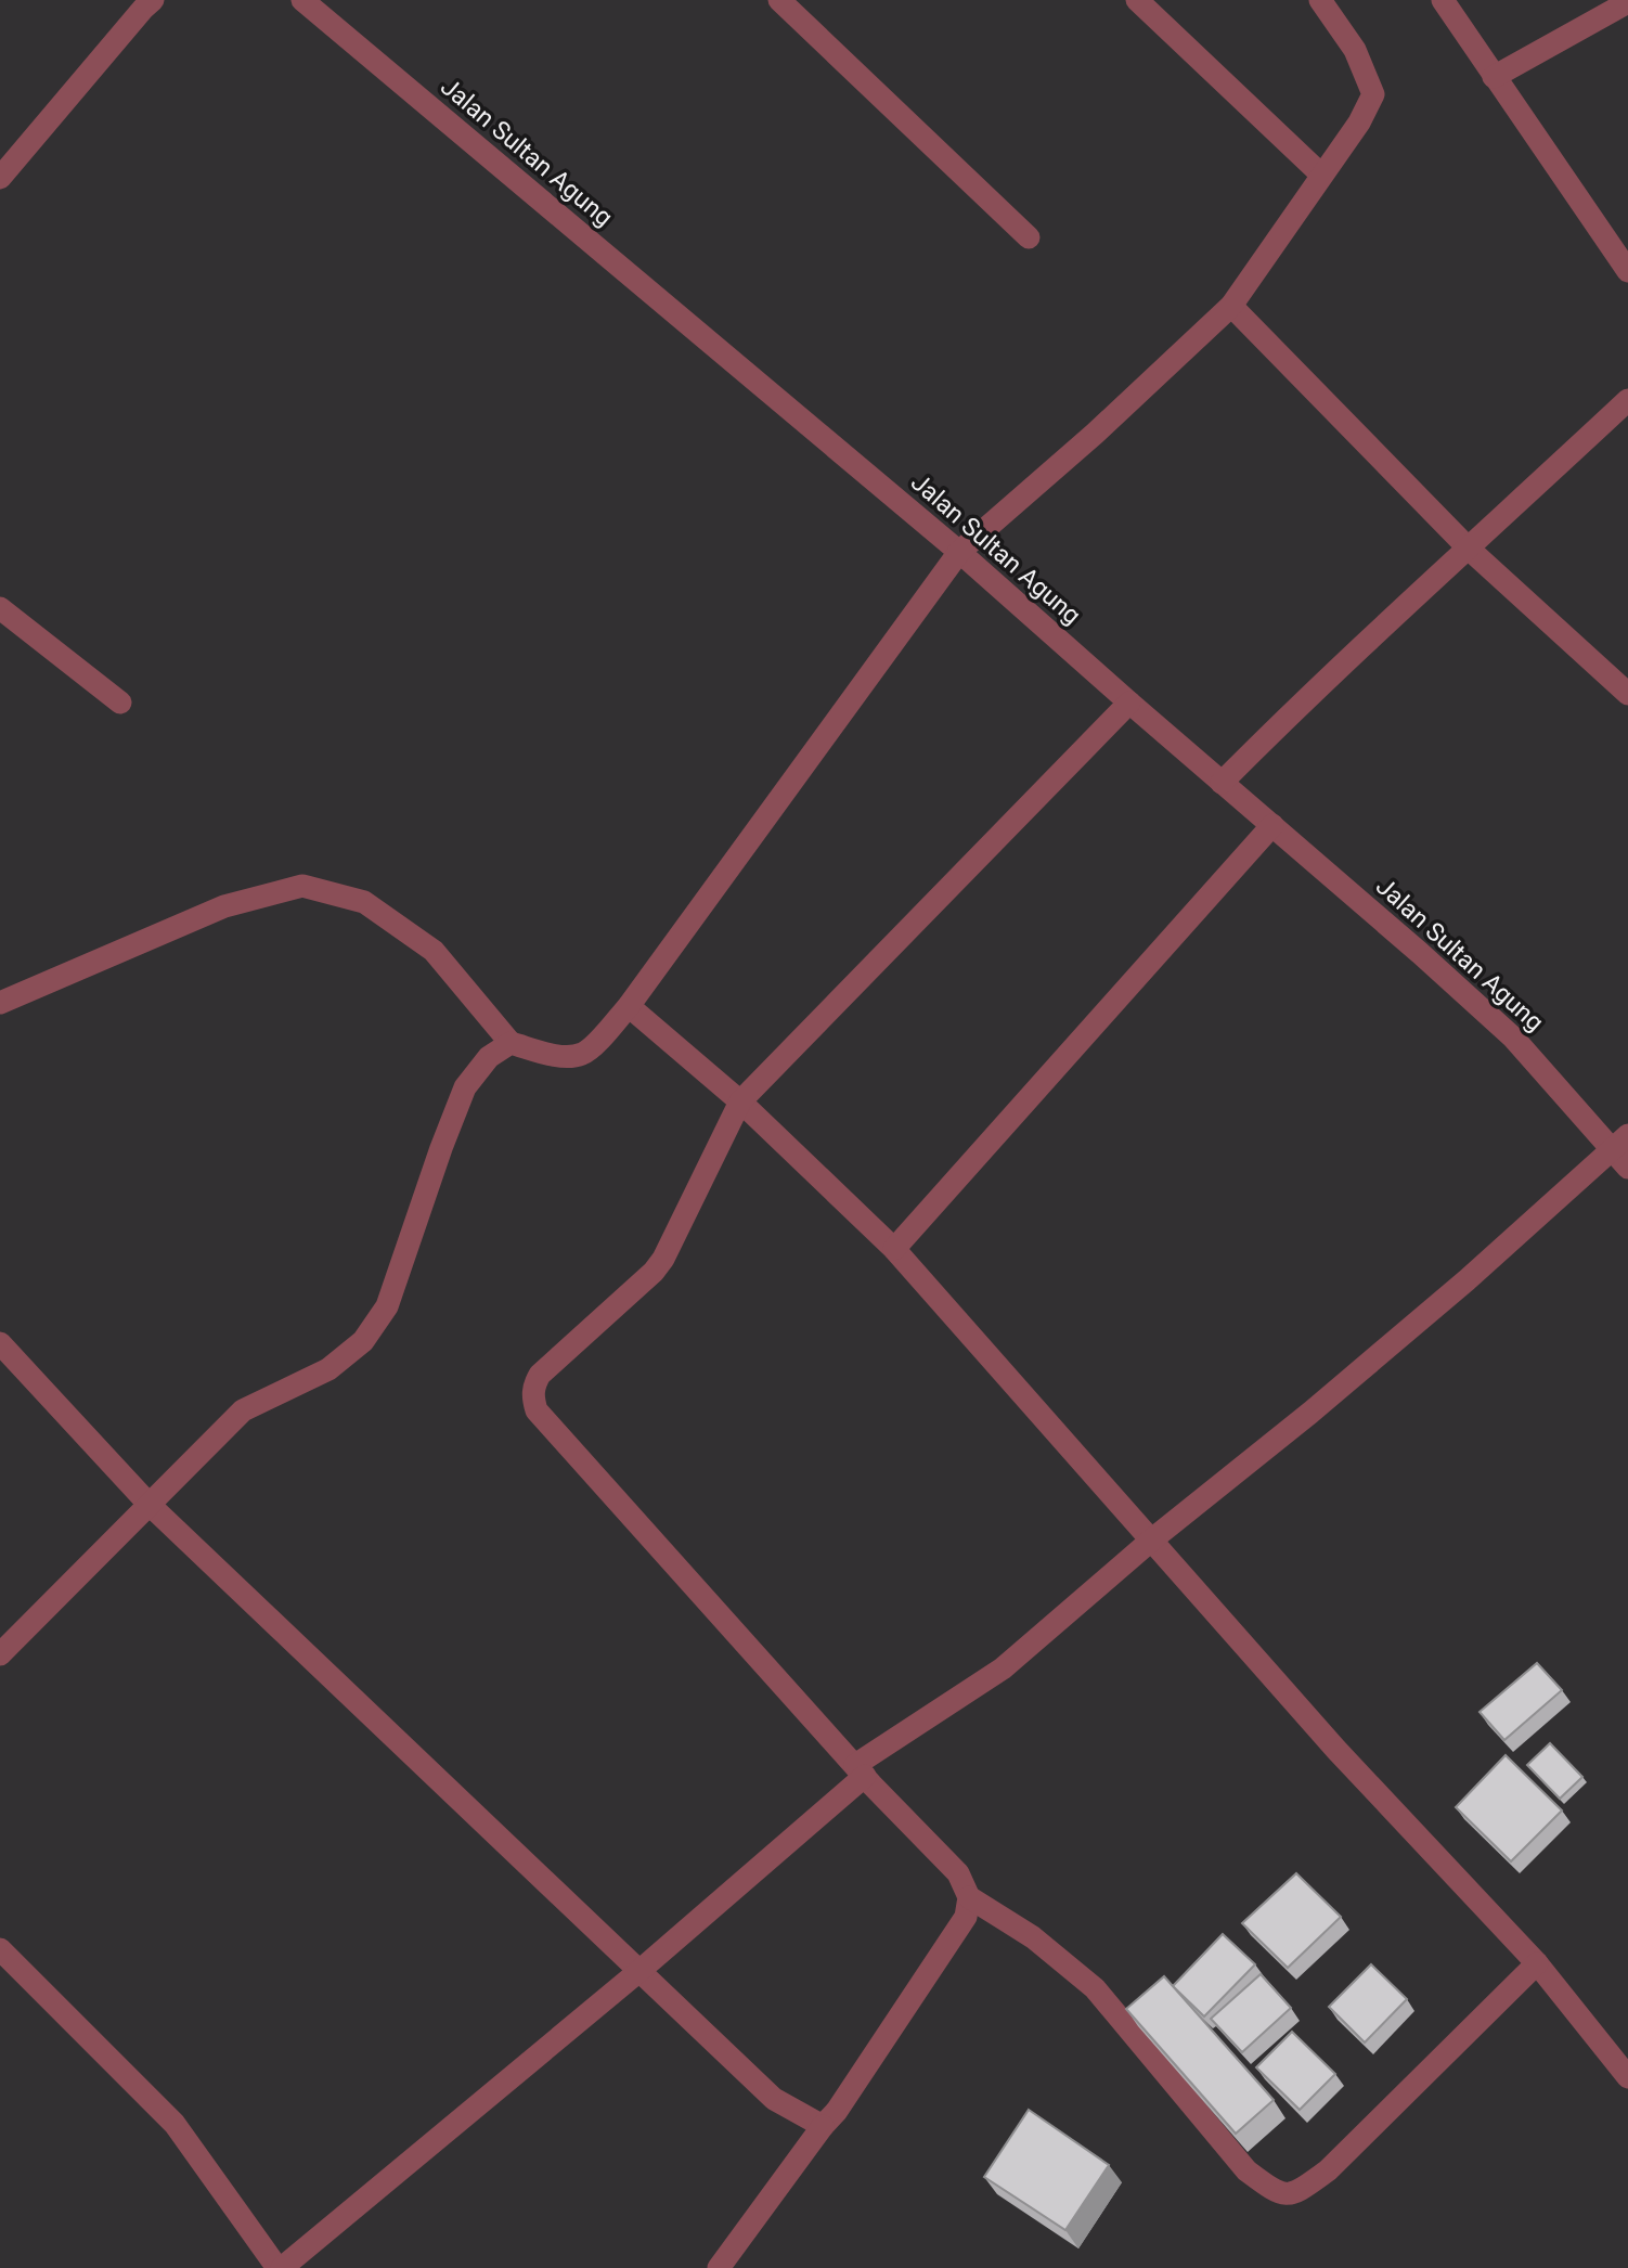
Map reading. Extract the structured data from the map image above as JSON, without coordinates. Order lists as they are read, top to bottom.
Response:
{
  "streets": {
    "street": ["Jalan Sultan Agung"]
  }
}
